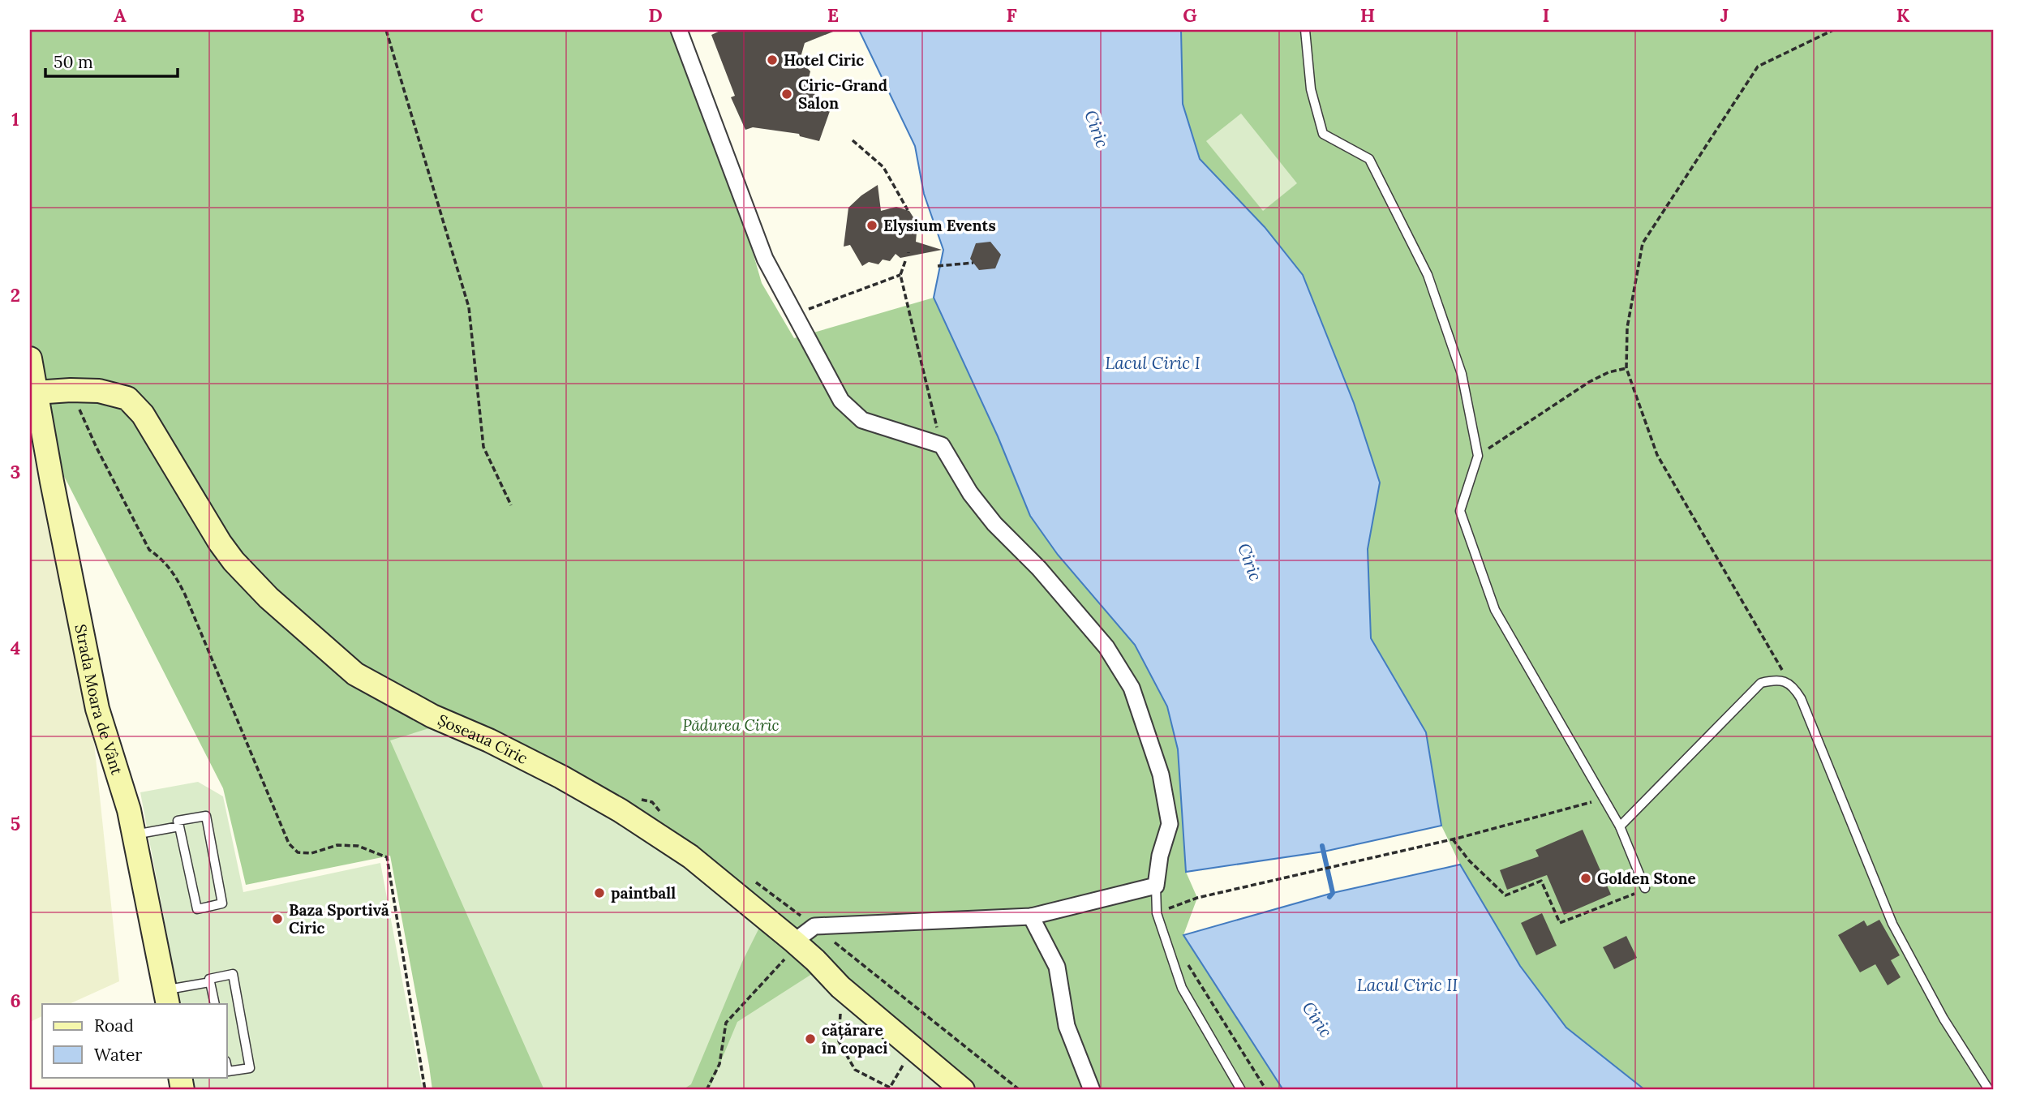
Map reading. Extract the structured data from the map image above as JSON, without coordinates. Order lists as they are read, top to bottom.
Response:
{
  "streets": {
    "main road": ["Strada Moara de Vânt", "Șoseaua Ciric"]
  },
  "crossings": [
    ["Strada Moara de Vânt", "Șoseaua Ciric"]
  ],
  "water": ["Ciric", "Lacul Ciric I", "Lacul Ciric II"],
  "parks": ["Pădurea Ciric"],
  "places": [
    "Hotel Ciric",
    "Ciric-Grand Salon",
    "Elysium Events",
    "Golden Stone",
    "paintball",
    "Baza Sportivă Ciric",
    "cățărare în copaci"
  ],
  "legend": ["Road", "Water"],
  "scale_bar": "50 m",
  "grid": {
    "columns": [
      "A",
      "B",
      "C",
      "D",
      "E",
      "F",
      "G",
      "H",
      "I",
      "J",
      "K"
    ],
    "rows": [
      "1",
      "2",
      "3",
      "4",
      "5",
      "6"
    ]
  }
}
